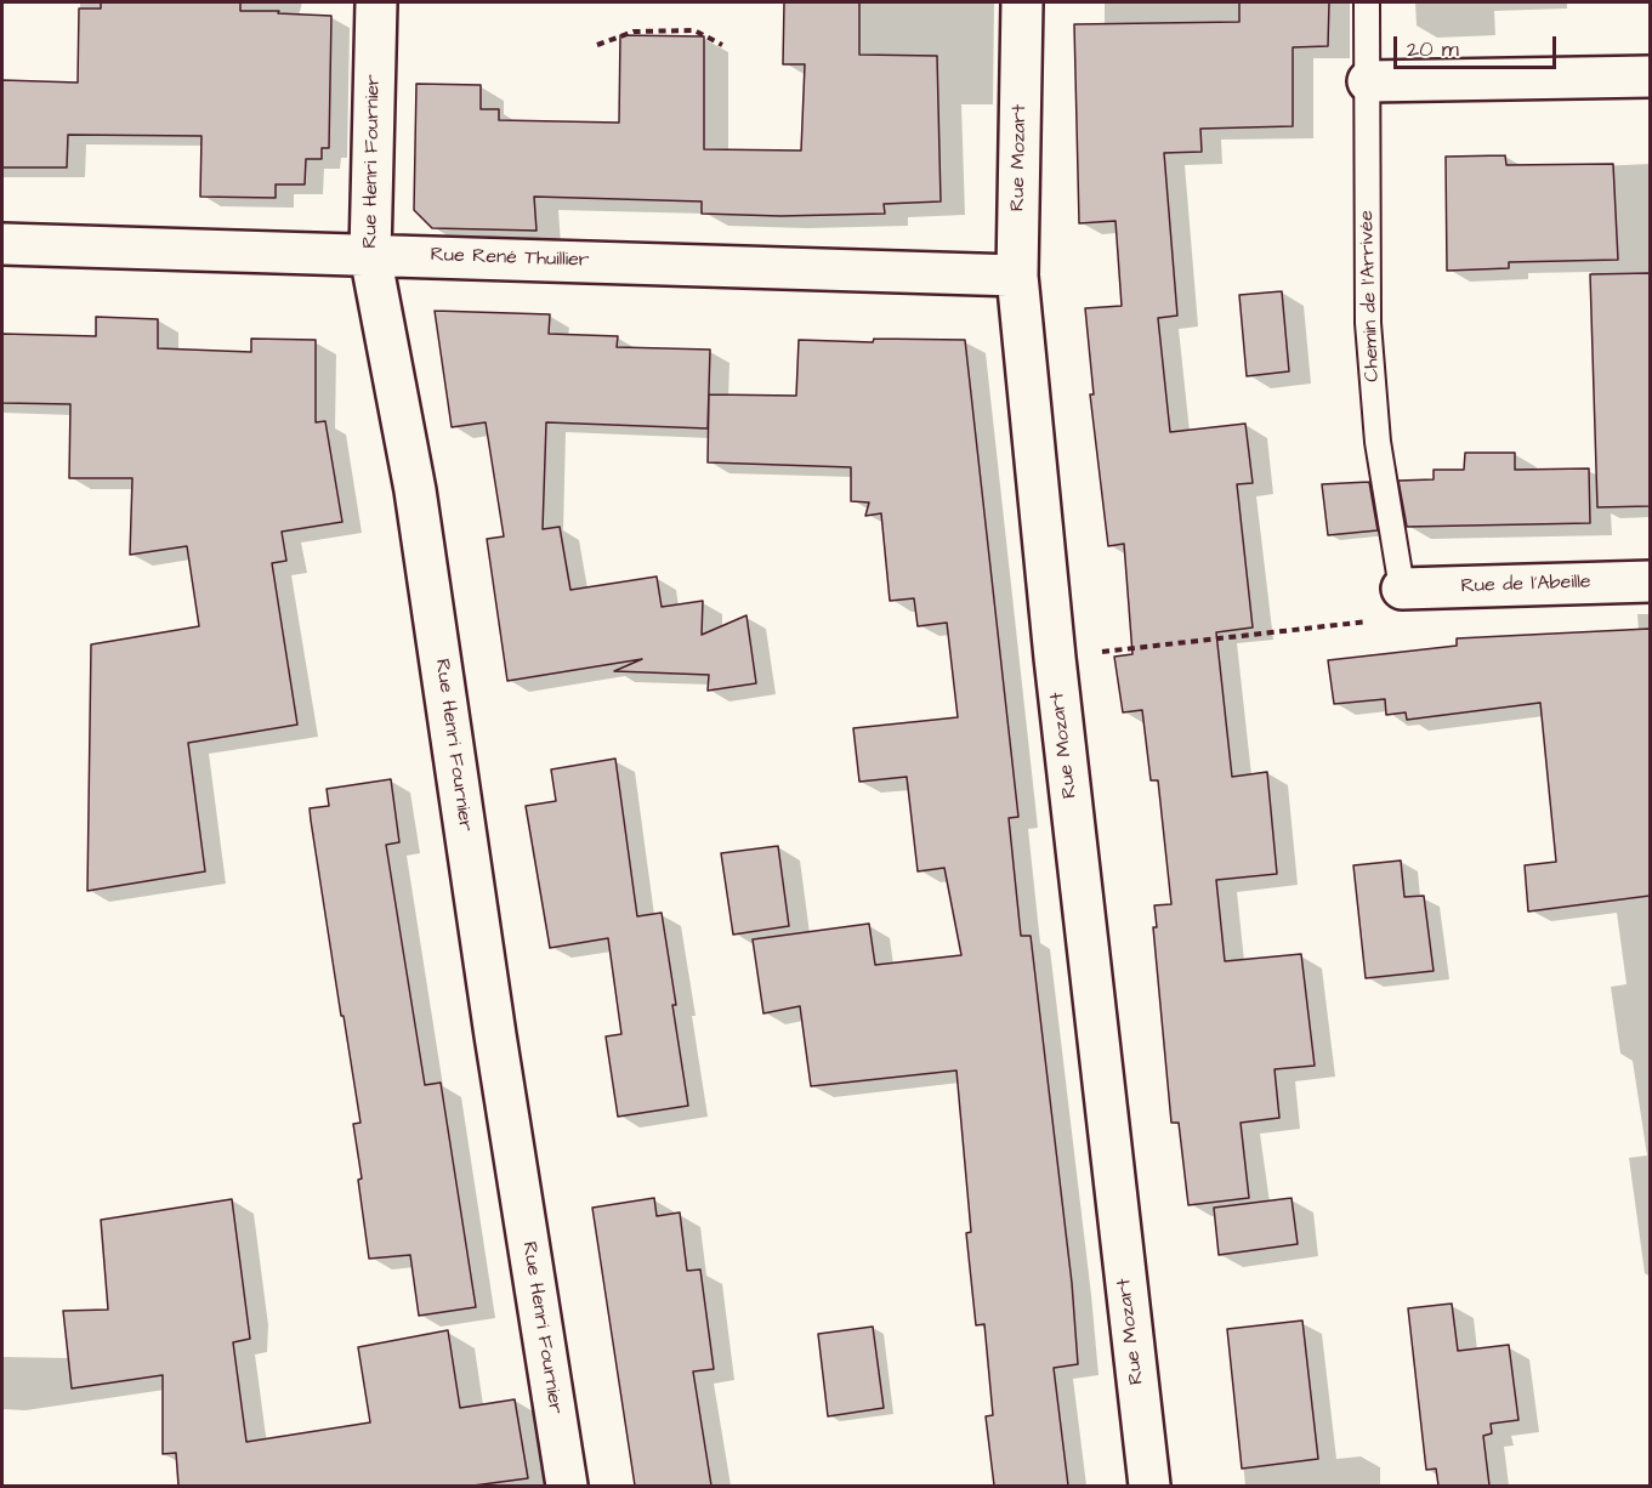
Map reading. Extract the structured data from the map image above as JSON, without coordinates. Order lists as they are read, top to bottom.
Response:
{
  "streets": {
    "street": [
      "Rue Mozart",
      "Rue Henri Fournier",
      "Rue René Thuillier",
      "Rue de l'Abeille"
    ],
    "lane": ["Chemin de l'Arrivée"]
  },
  "crossings": [
    ["Rue Mozart", "Rue René Thuillier"],
    ["Rue Henri Fournier", "Rue René Thuillier"],
    ["Chemin de l'Arrivée", "Rue de l'Abeille"]
  ],
  "scale_bar": "20 m"
}
